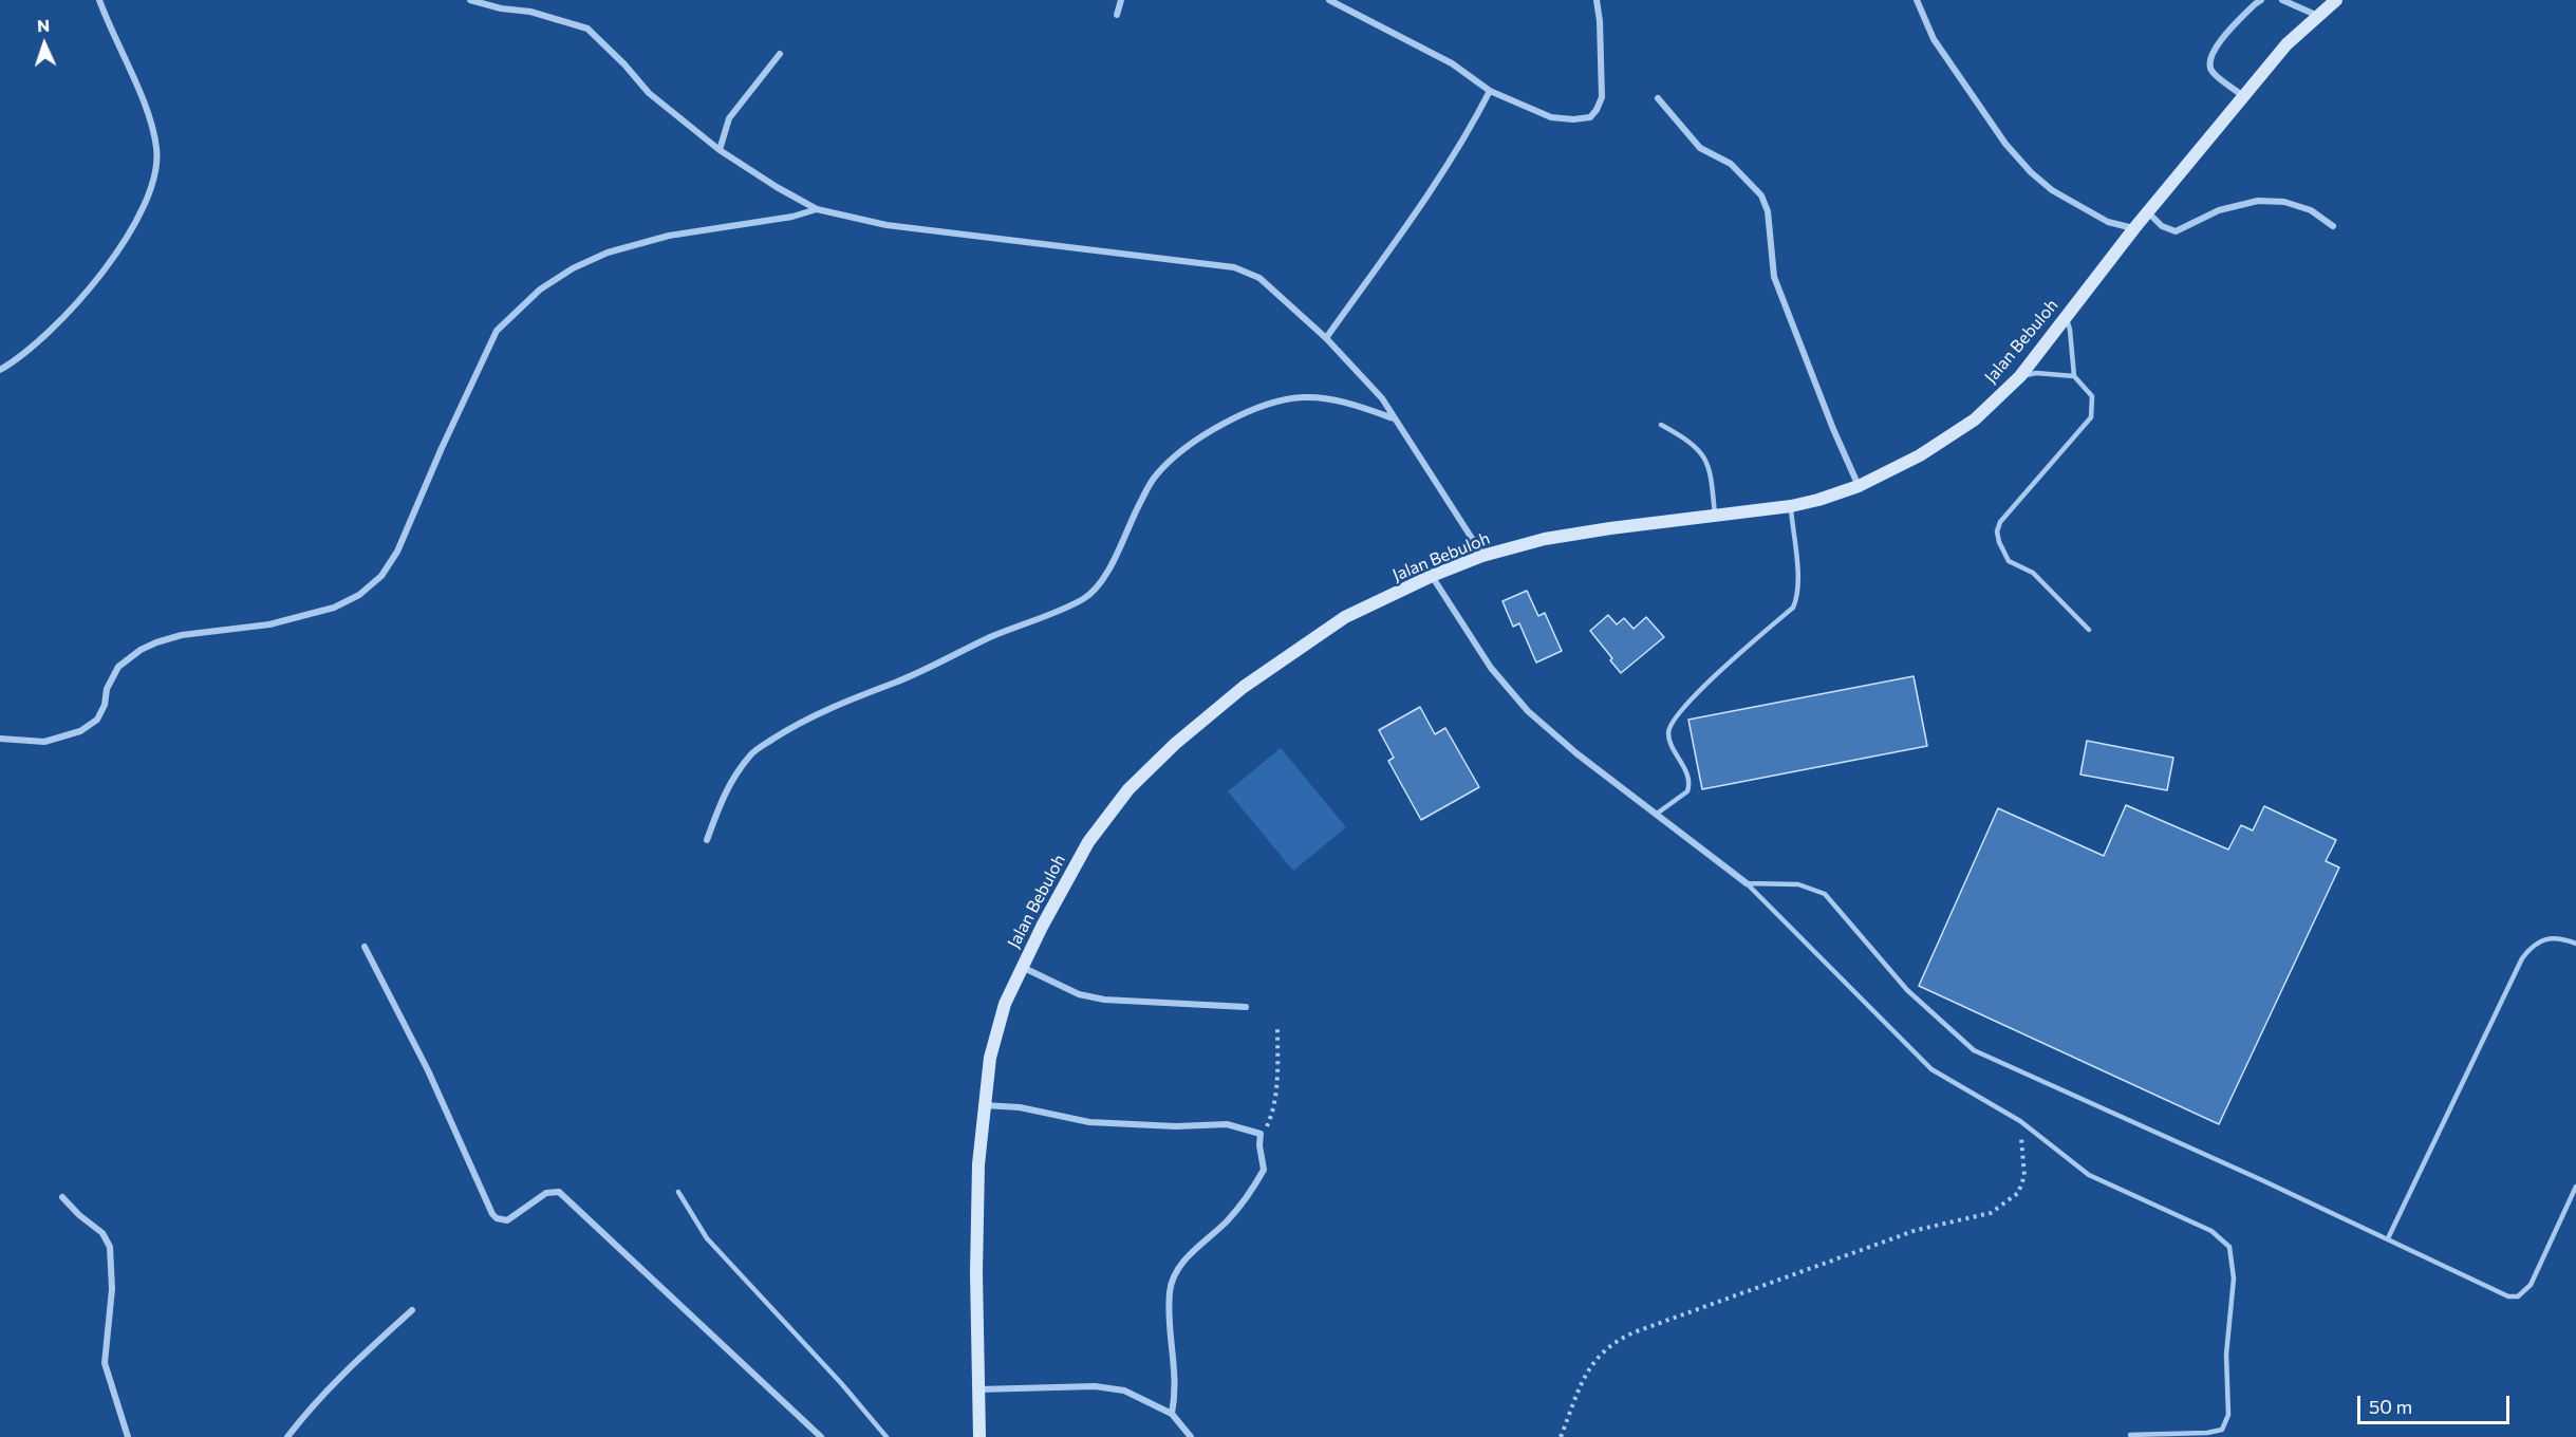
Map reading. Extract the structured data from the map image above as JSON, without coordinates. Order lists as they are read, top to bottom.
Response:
{
  "streets": {
    "main road": ["Jalan Bebuloh"]
  },
  "scale_bar": "50 m",
  "north": "top"
}
